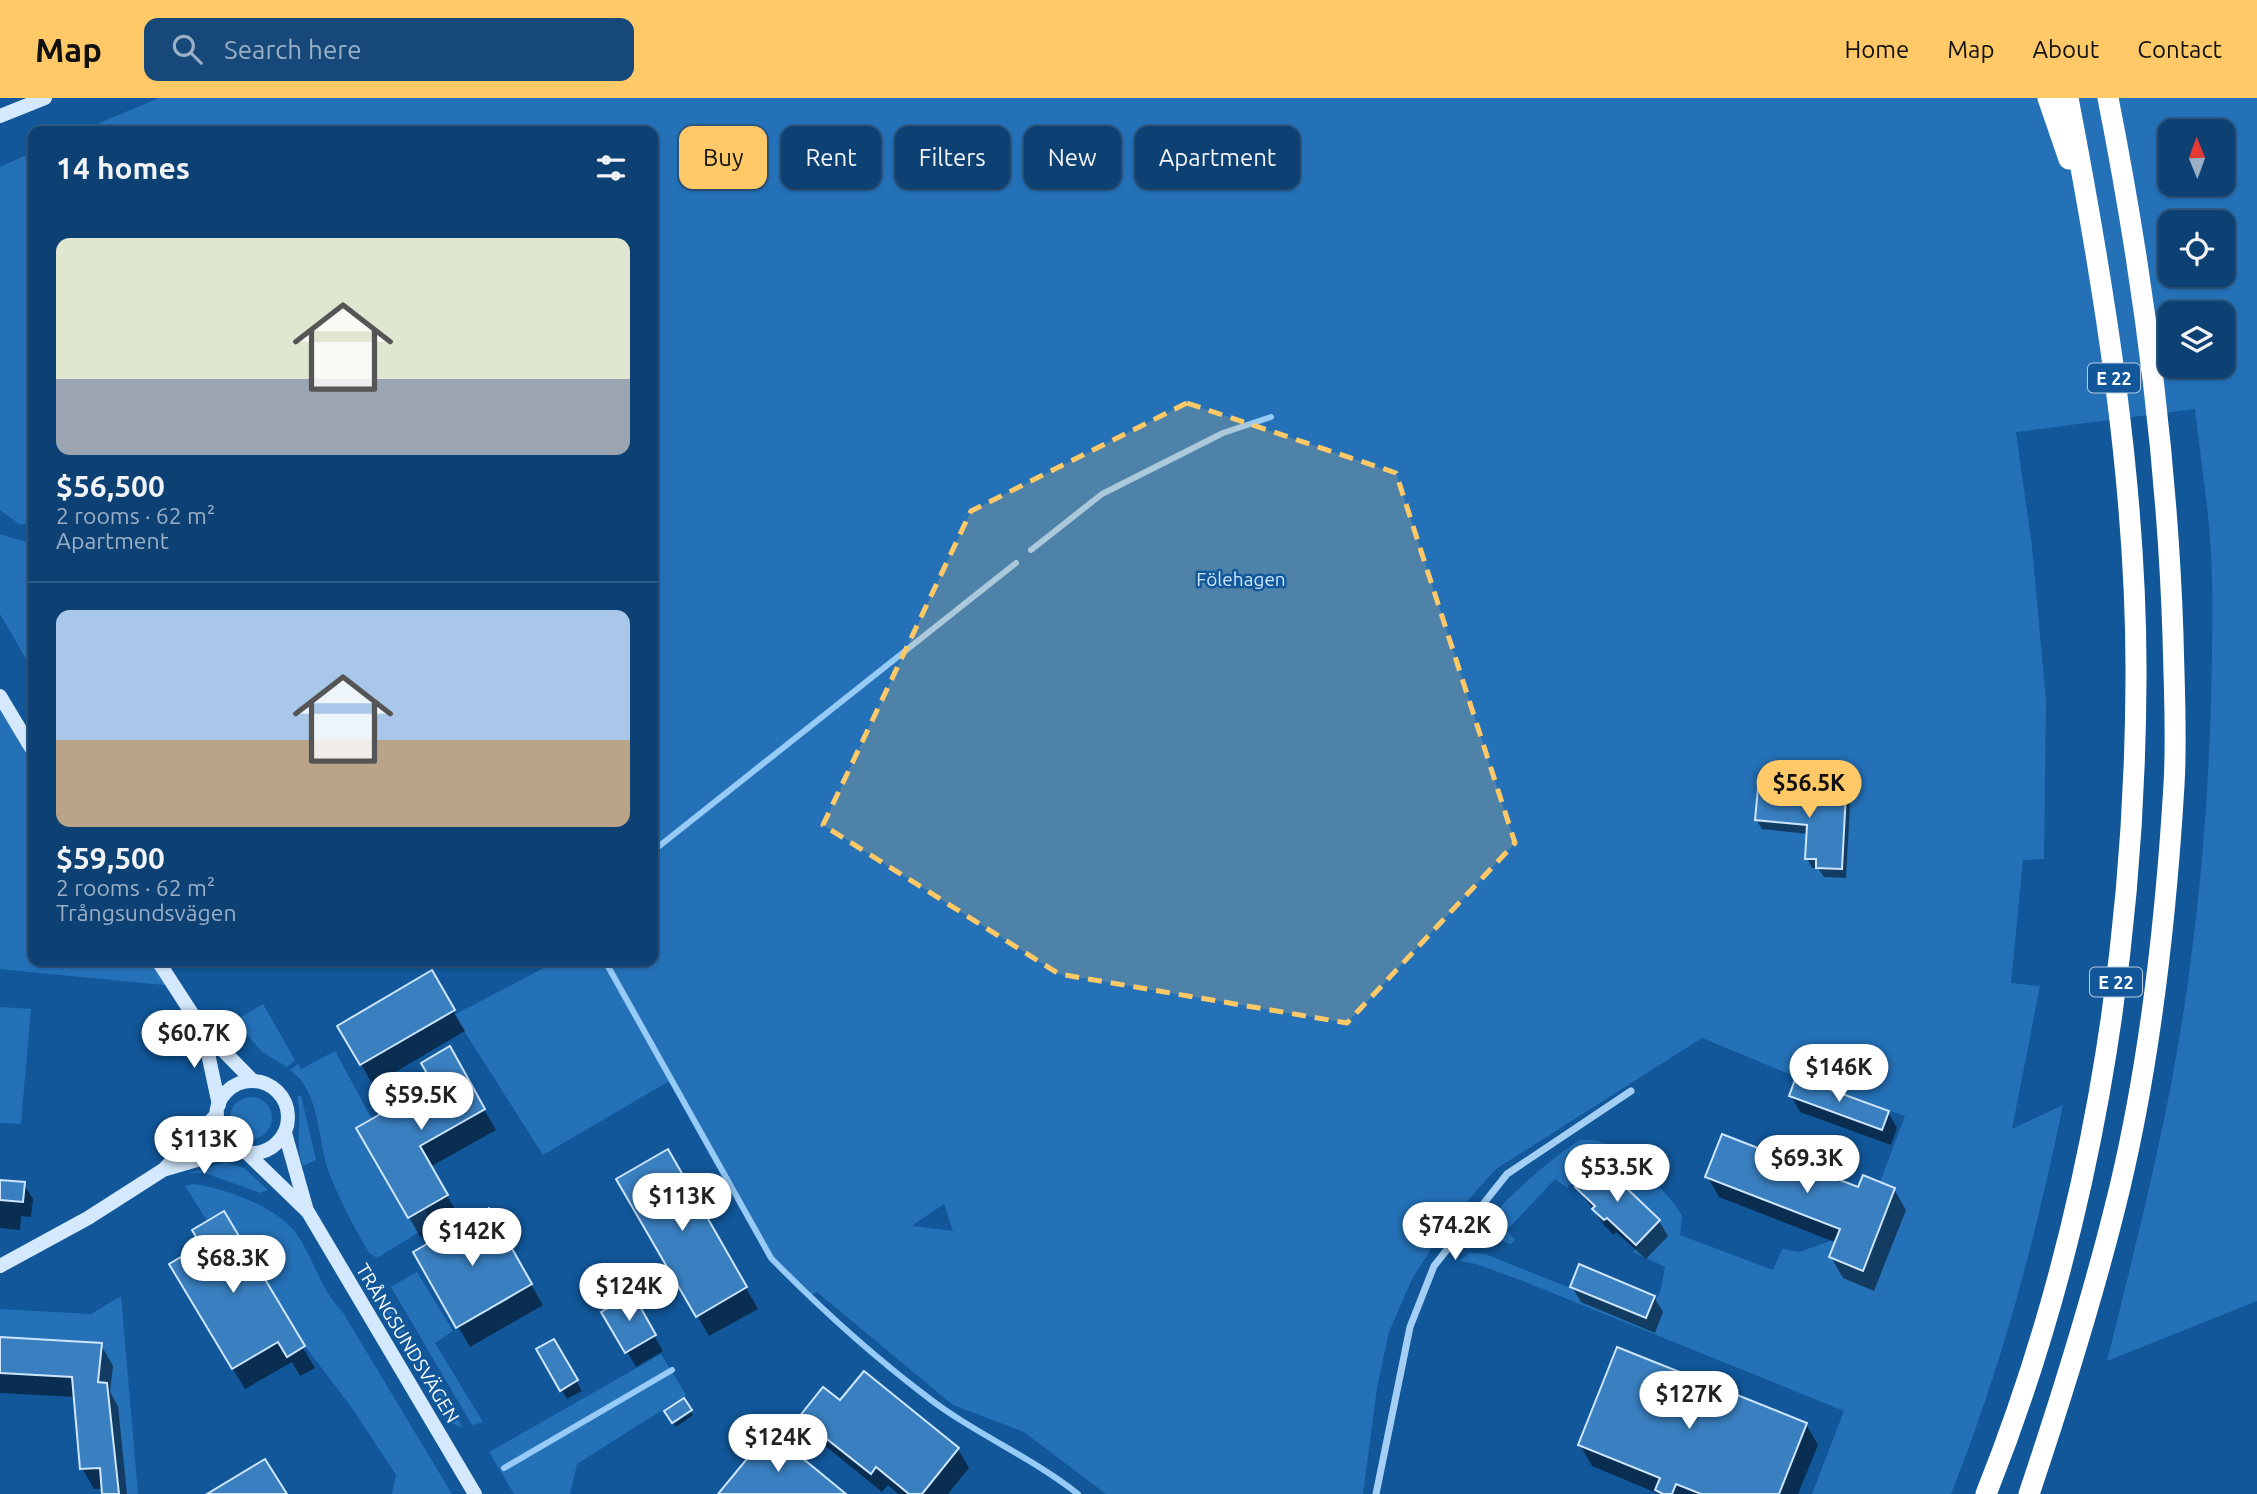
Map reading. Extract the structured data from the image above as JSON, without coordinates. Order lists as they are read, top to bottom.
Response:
{
  "streets": {
    "highway": ["E 22"],
    "main road": ["TRÅNGSUNDSVÄGEN"]
  },
  "parks": ["Fölehagen"],
  "north": "top",
  "page": {
    "header": "Map",
    "search": "Search here",
    "nav": [
      "Home",
      "Map",
      "About",
      "Contact"
    ],
    "chip": [
      "Buy",
      "Rent",
      "Filters",
      "New",
      "Apartment"
    ],
    "heading": "14 homes",
    "list": [
      {
        "name": "$56,500",
        "note": "2 rooms · 62 m² · Apartment"
      },
      {
        "name": "$59,500",
        "note": "2 rooms · 62 m² · Trångsundsvägen"
      }
    ],
    "price": [
      "$56.5K",
      "$60.7K",
      "$146K",
      "$59.5K",
      "$113K",
      "$69.3K",
      "$53.5K",
      "$113K",
      "$74.2K",
      "$142K",
      "$68.3K",
      "$124K",
      "$127K",
      "$124K"
    ]
  }
}
